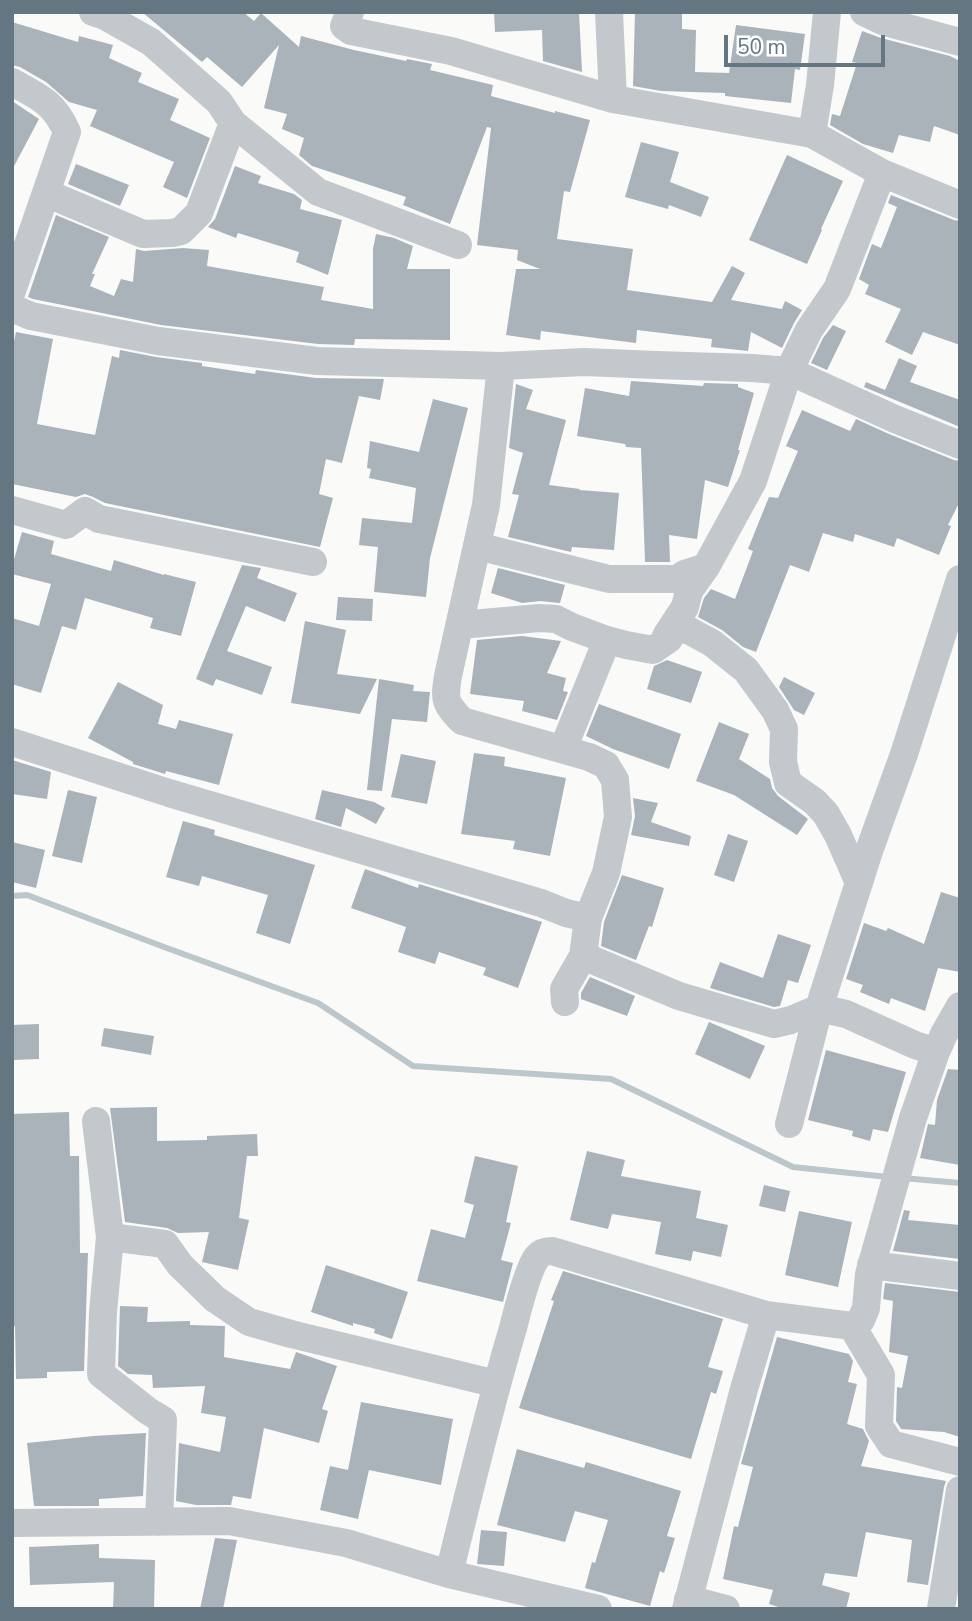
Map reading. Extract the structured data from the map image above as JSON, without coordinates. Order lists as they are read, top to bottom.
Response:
{
  "scale_bar": "50 m"
}
